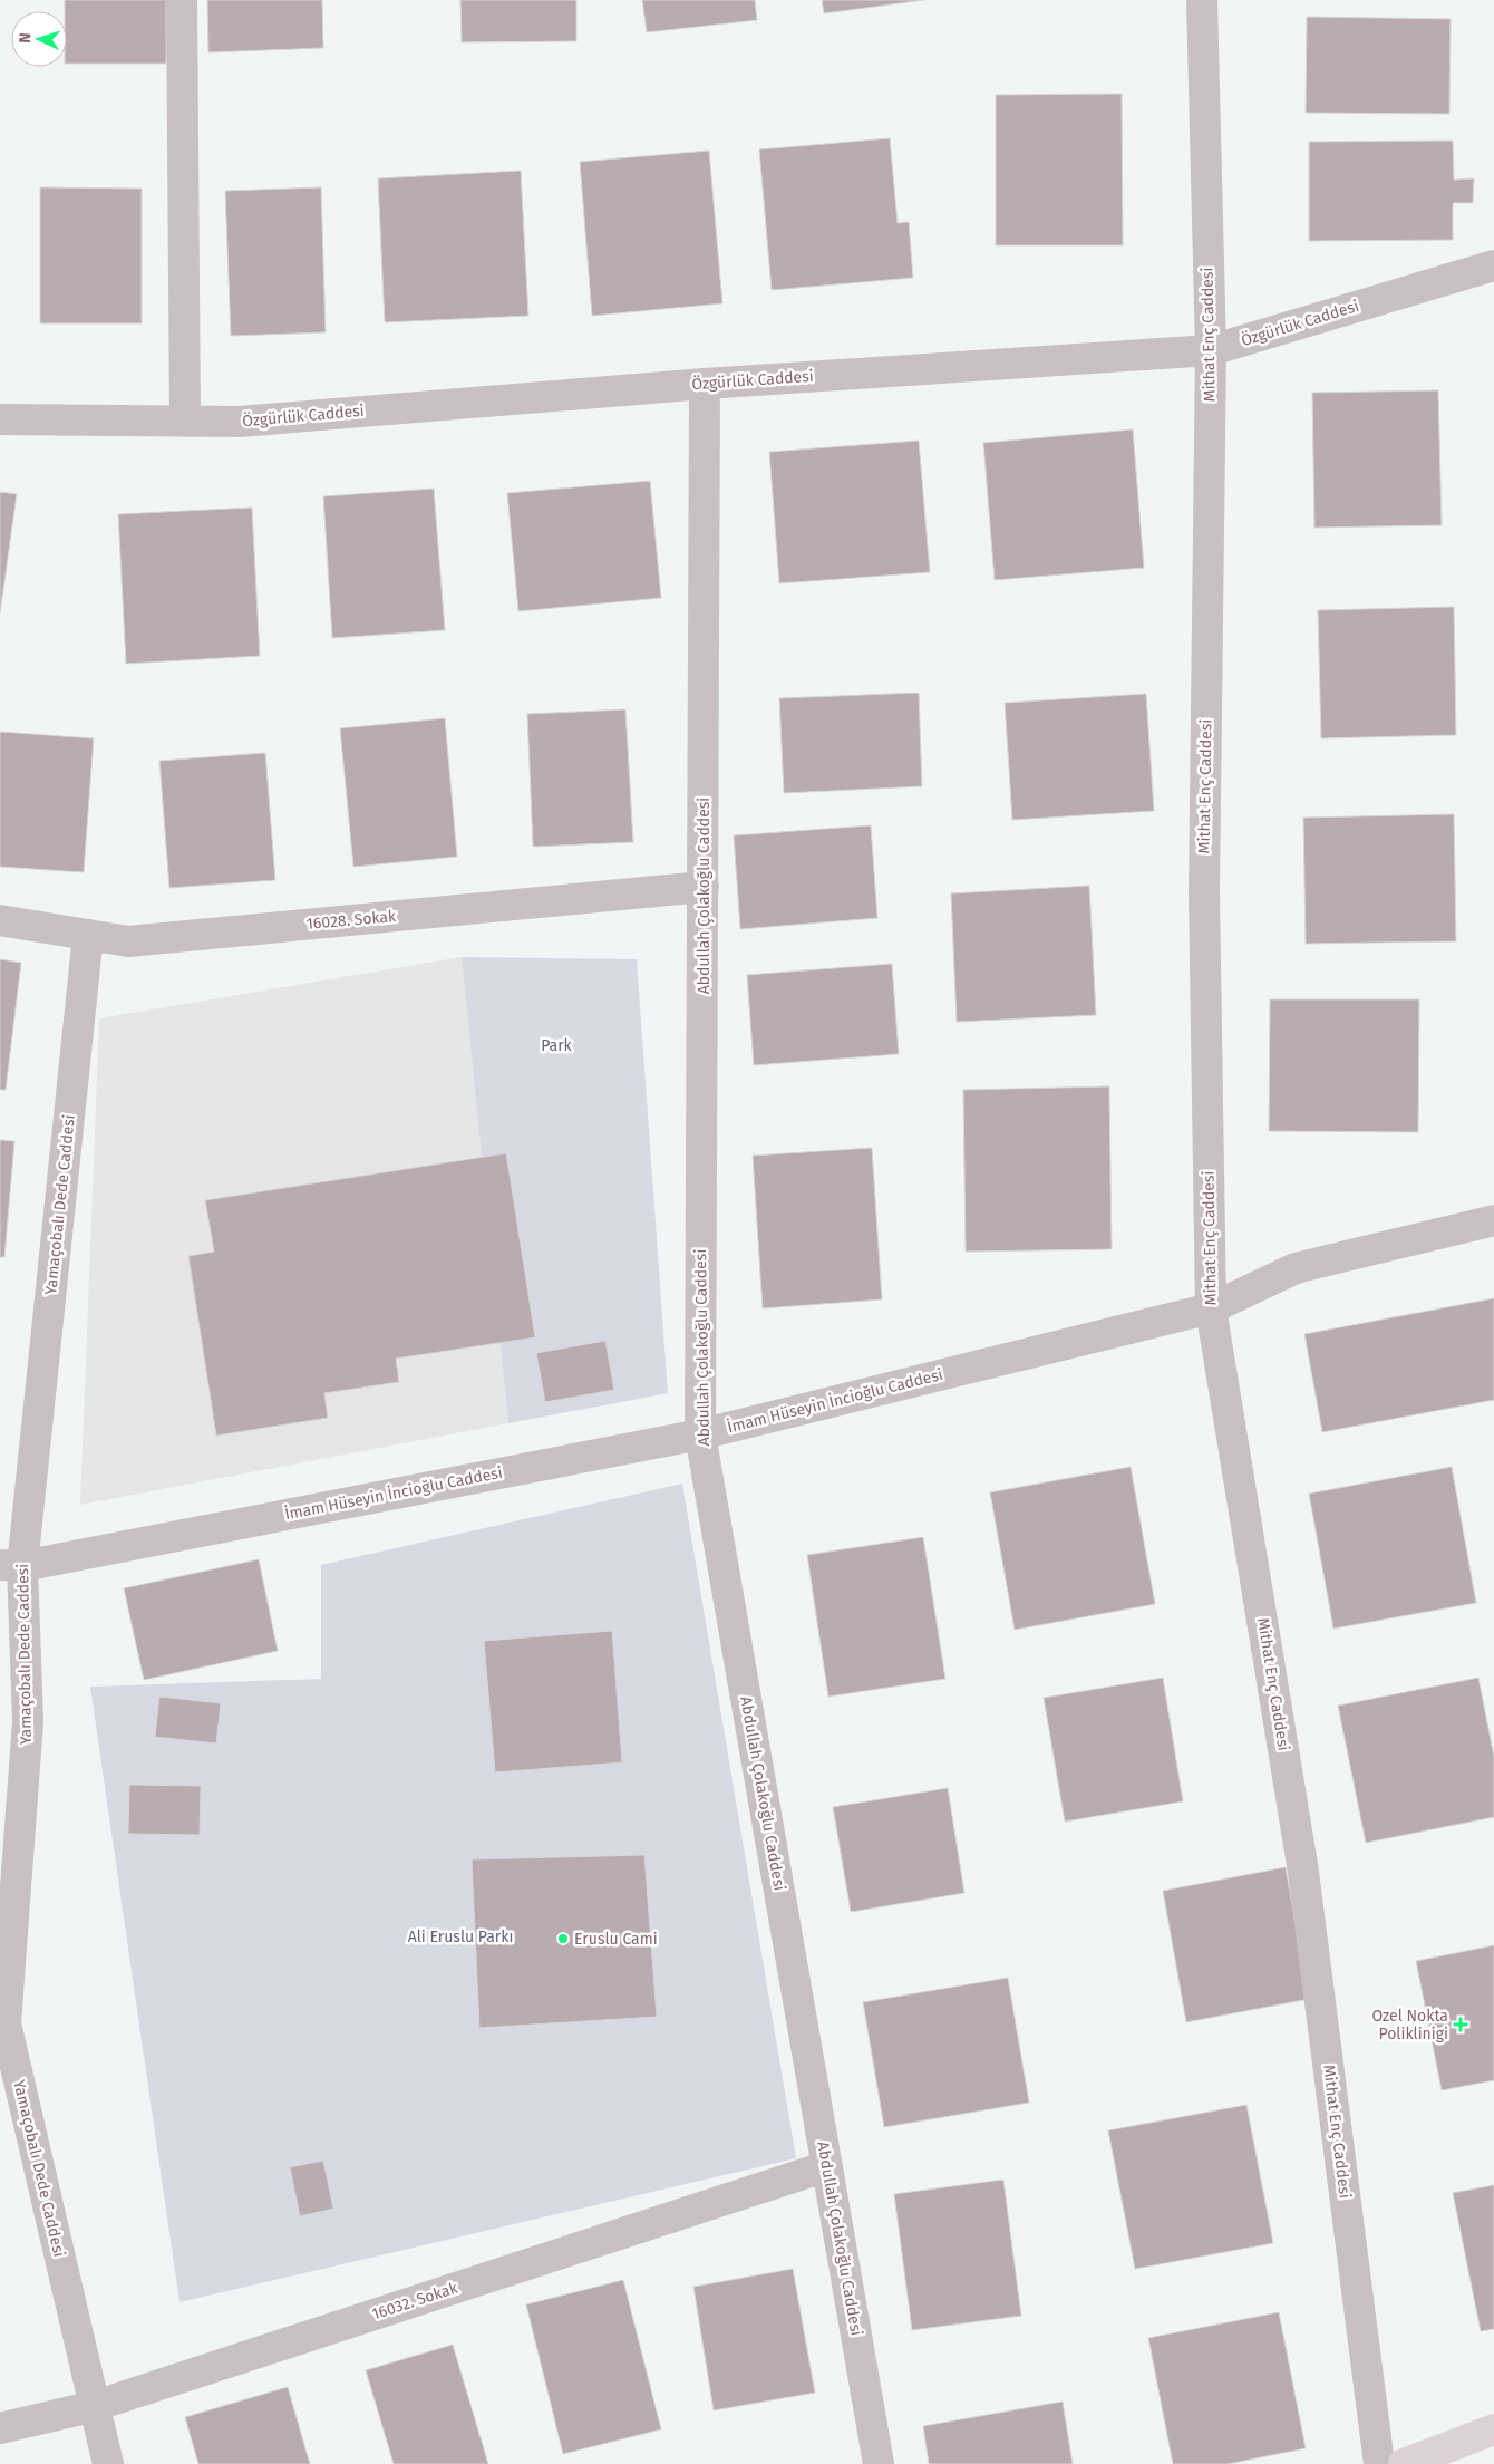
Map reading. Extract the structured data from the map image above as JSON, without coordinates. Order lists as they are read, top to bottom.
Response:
{
  "streets": {
    "street": [
      "Özgürlük Caddesi",
      "Mithat Enç Caddesi",
      "Abdullah Çolakoğlu Caddesi",
      "16028. Sokak",
      "Yamaçobalı Dede Caddesi",
      "İmam Hüseyin İncioğlu Caddesi",
      "16032. Sokak"
    ]
  },
  "crossings": [
    ["Özgürlük Caddesi", "Mithat Enç Caddesi"],
    ["Özgürlük Caddesi", "Abdullah Çolakoğlu Caddesi"],
    ["Mithat Enç Caddesi", "İmam Hüseyin İncioğlu Caddesi"],
    ["Abdullah Çolakoğlu Caddesi", "16028. Sokak"],
    ["Abdullah Çolakoğlu Caddesi", "İmam Hüseyin İncioğlu Caddesi"],
    ["Abdullah Çolakoğlu Caddesi", "16032. Sokak"],
    ["16028. Sokak", "Yamaçobalı Dede Caddesi"],
    ["Yamaçobalı Dede Caddesi", "İmam Hüseyin İncioğlu Caddesi"],
    ["Yamaçobalı Dede Caddesi", "16032. Sokak"]
  ],
  "parks": ["Park", "Ali Eruslu Parkı"],
  "places": {
    "other": ["Eruslu Cami"],
    "health": ["Ozel Nokta Poliklinigi"]
  },
  "north": "left"
}
